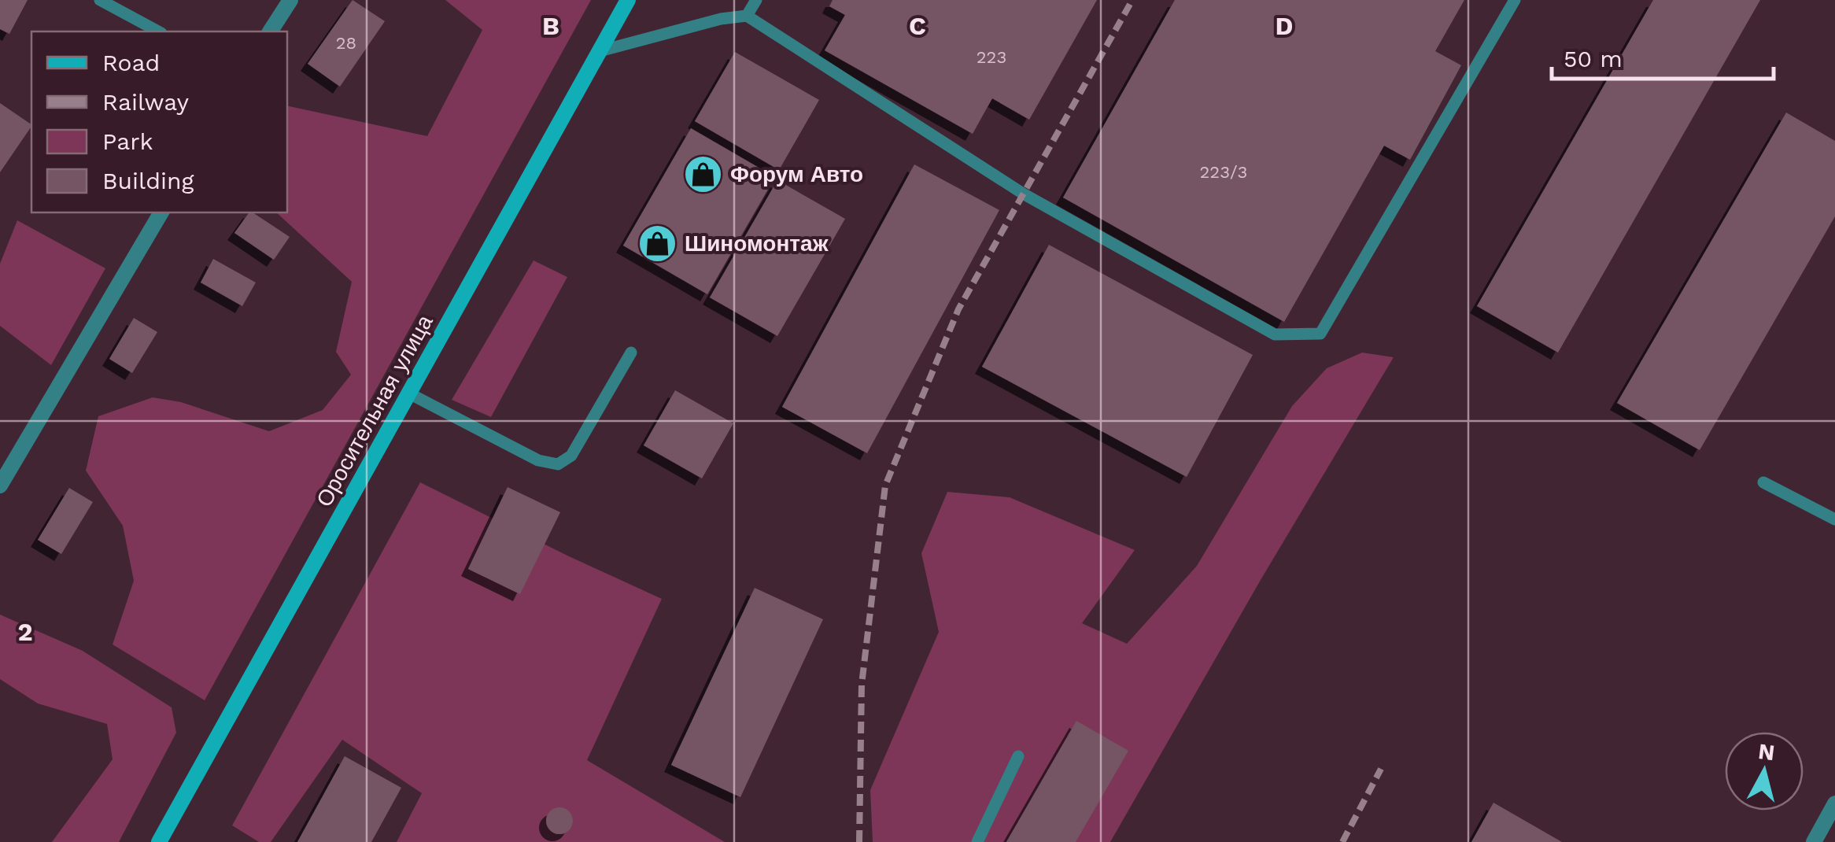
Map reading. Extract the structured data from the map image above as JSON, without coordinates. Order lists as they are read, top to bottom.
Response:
{
  "streets": {
    "main road": ["Оросительная улица"]
  },
  "places": {
    "shop": ["Форум Авто", "Шиномонтаж"]
  },
  "house_numbers": ["28", "223", "223/3"],
  "legend": [
    "Road",
    "Railway",
    "Park",
    "Building"
  ],
  "scale_bar": "50 m",
  "north": "top",
  "grid": {
    "columns": ["B", "C", "D"],
    "rows": ["2"]
  }
}
